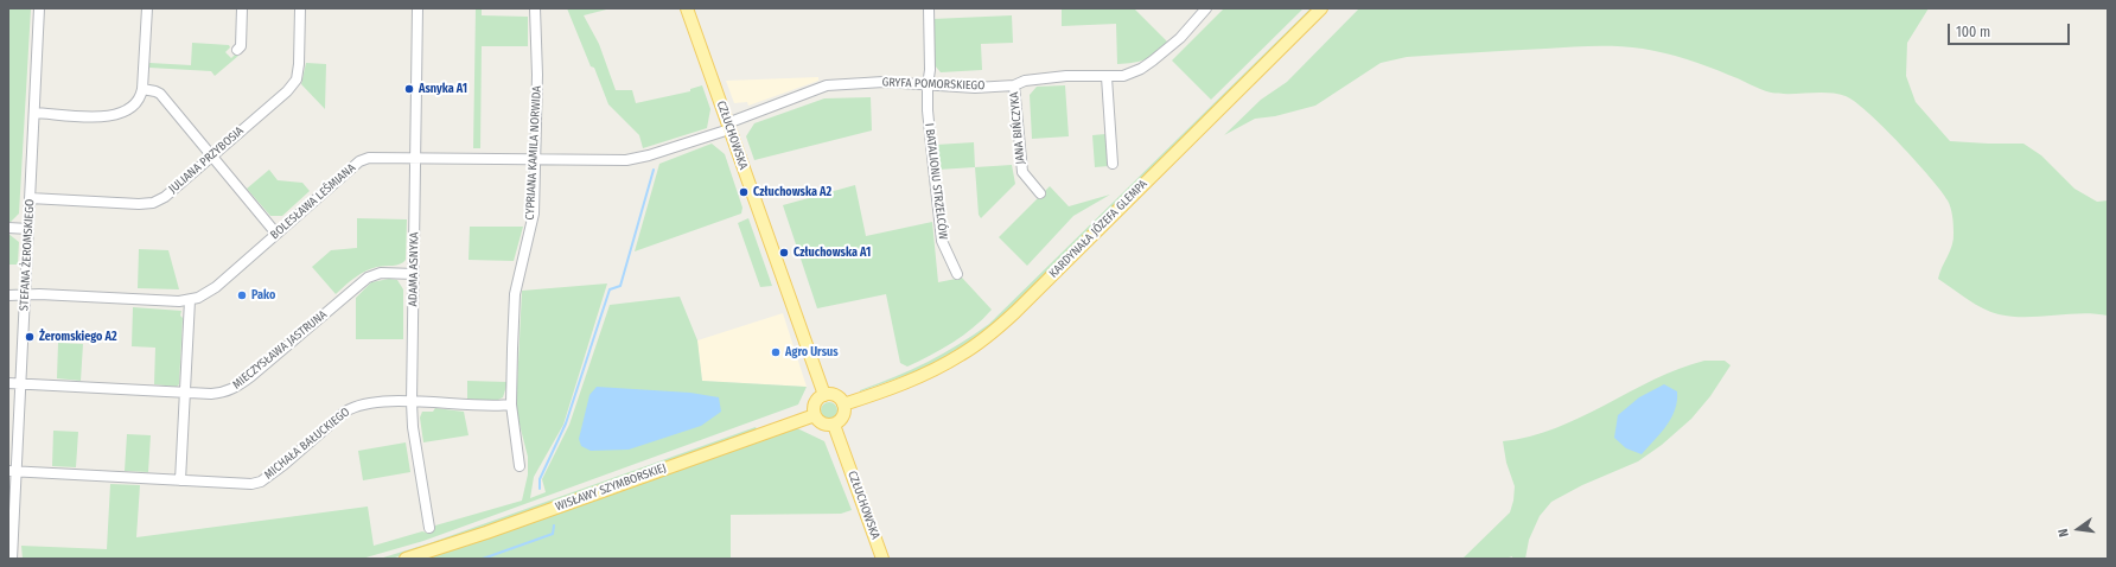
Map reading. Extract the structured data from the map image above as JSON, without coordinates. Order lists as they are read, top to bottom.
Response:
{
  "streets": {
    "main road": ["CZŁUCHOWSKA", "KARDYNAŁA JÓZEFA GLEMPA", "WISŁAWY SZYMBORSKIEJ"],
    "street": [
      "GRYFA POMORSKIEGO",
      "JANA BIŃCZYKA",
      "CYPRIANA KAMILA NORWIDA",
      "JULIANA PRZYBOSIA",
      "I BATALIONU STRZELCÓW",
      "BOLESŁAWA LEŚMIANA",
      "STEFANA ŻEROMSKIEGO",
      "ADAMA ASNYKA",
      "MIECZYSŁAWA JASTRUNA",
      "MICHAŁA BAŁUCKIEGO"
    ]
  },
  "crossings": [
    ["GRYFA POMORSKIEGO", "JANA BIŃCZYKA"],
    ["GRYFA POMORSKIEGO", "CZŁUCHOWSKA"],
    ["GRYFA POMORSKIEGO", "I BATALIONU STRZELCÓW"],
    ["GRYFA POMORSKIEGO", "BOLESŁAWA LEŚMIANA"],
    ["CZŁUCHOWSKA", "BOLESŁAWA LEŚMIANA"],
    ["CZŁUCHOWSKA", "KARDYNAŁA JÓZEFA GLEMPA"],
    ["CZŁUCHOWSKA", "WISŁAWY SZYMBORSKIEJ"],
    ["CYPRIANA KAMILA NORWIDA", "BOLESŁAWA LEŚMIANA"],
    ["CYPRIANA KAMILA NORWIDA", "MICHAŁA BAŁUCKIEGO"],
    ["JULIANA PRZYBOSIA", "STEFANA ŻEROMSKIEGO"],
    ["BOLESŁAWA LEŚMIANA", "STEFANA ŻEROMSKIEGO"],
    ["BOLESŁAWA LEŚMIANA", "ADAMA ASNYKA"],
    ["KARDYNAŁA JÓZEFA GLEMPA", "WISŁAWY SZYMBORSKIEJ"],
    ["STEFANA ŻEROMSKIEGO", "MIECZYSŁAWA JASTRUNA"],
    ["STEFANA ŻEROMSKIEGO", "MICHAŁA BAŁUCKIEGO"],
    ["ADAMA ASNYKA", "MIECZYSŁAWA JASTRUNA"],
    ["ADAMA ASNYKA", "MICHAŁA BAŁUCKIEGO"]
  ],
  "places": [
    "Asnyka A1",
    "Człuchowska A2",
    "Człuchowska A1",
    "Pako",
    "Żeromskiego A2",
    "Agro Ursus"
  ],
  "scale_bar": "100 m",
  "north": "left"
}
